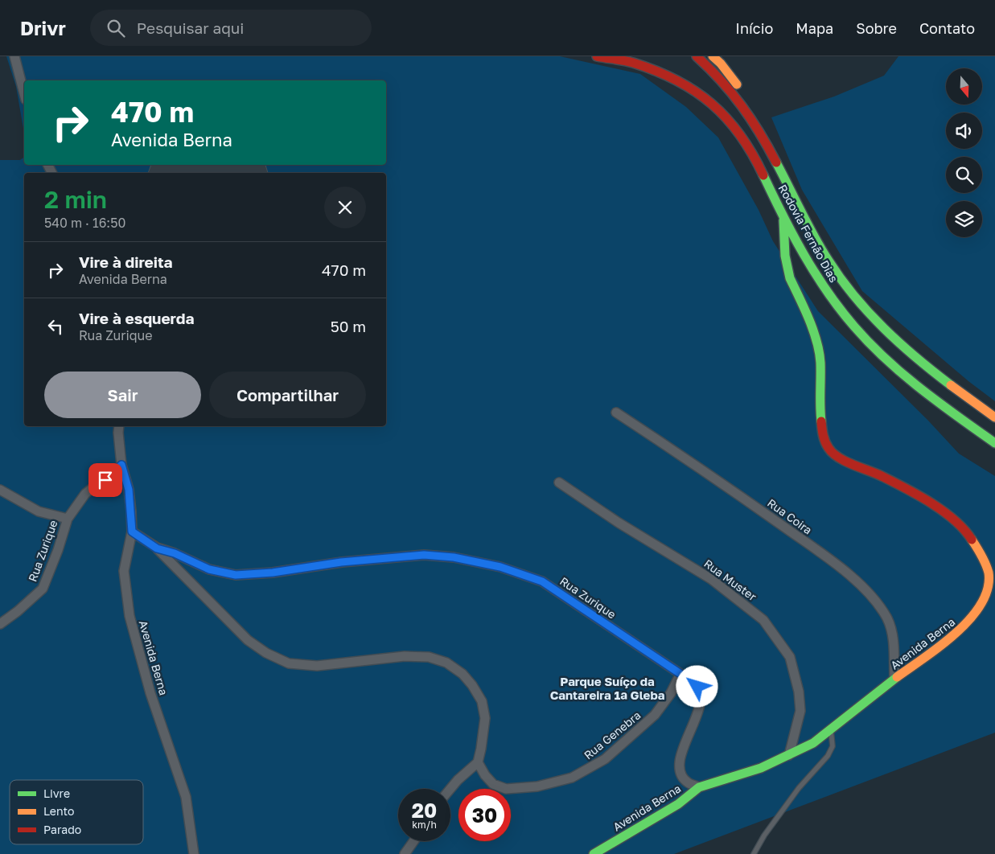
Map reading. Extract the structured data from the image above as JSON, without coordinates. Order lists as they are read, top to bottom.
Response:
{
  "streets": {
    "main road": ["Rodovia Fernão Dias", "Avenida Berna"],
    "street": [
      "Rua Coira",
      "Rua Zurique",
      "Rua Muster",
      "Rua Genebra"
    ]
  },
  "crossings": [
    ["Rodovia Fernão Dias", "Avenida Berna"],
    ["Rua Coira", "Avenida Berna"],
    ["Rua Zurique", "Avenida Berna"],
    ["Rua Zurique", "Rua Genebra"],
    ["Rua Muster", "Avenida Berna"]
  ],
  "districts": ["Parque Suíço da Cantareira 1ª Gleba"],
  "legend": ["Livre", "Lento", "Parado"],
  "north": "bottom",
  "page": {
    "header": "Drivr",
    "search": "Pesquisar aqui",
    "nav": [
      "Início",
      "Mapa",
      "Sobre",
      "Contato"
    ],
    "turn": ["470 m", "Avenida Berna"],
    "heading": ["2 min", "540 m · 16:50"],
    "list": [
      {
        "name": "Vire à direita",
        "note": "Avenida Berna",
        "value": "470 m"
      },
      {
        "name": "Vire à esquerda",
        "note": "Rua Zurique",
        "value": "50 m"
      }
    ],
    "buttons": ["Sair", "Compartilhar"],
    "speed": "20 km/h",
    "limit": "30"
  }
}
